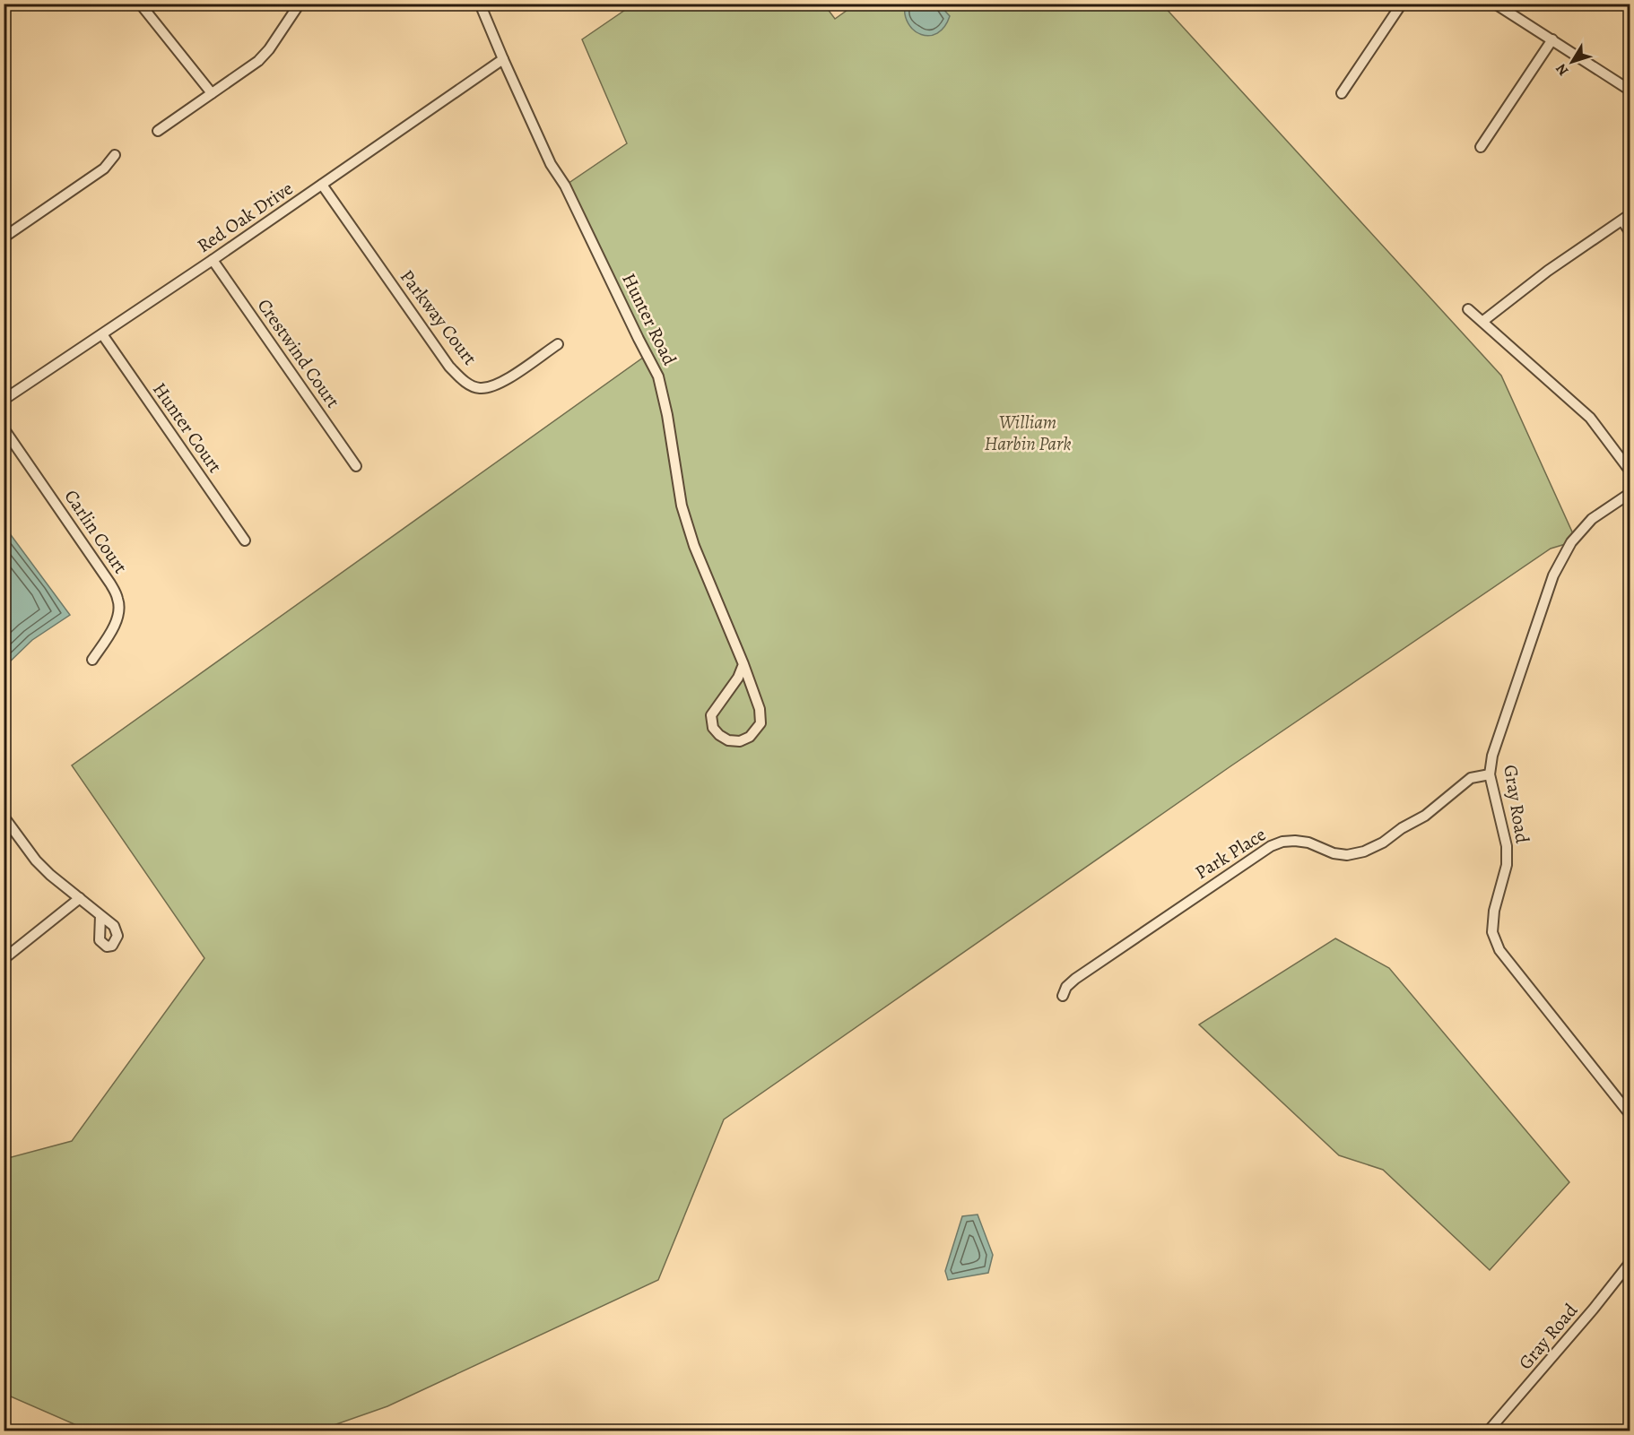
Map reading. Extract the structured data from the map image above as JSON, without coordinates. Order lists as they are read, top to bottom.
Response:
{
  "streets": {
    "street": [
      "Red Oak Drive",
      "Parkway Court",
      "Hunter Road",
      "Crestwind Court",
      "Hunter Court",
      "Carlin Court",
      "Gray Road",
      "Park Place"
    ]
  },
  "crossings": [
    ["Red Oak Drive", "Parkway Court"],
    ["Red Oak Drive", "Hunter Road"],
    ["Red Oak Drive", "Crestwind Court"],
    ["Red Oak Drive", "Hunter Court"],
    ["Gray Road", "Park Place"]
  ],
  "parks": ["William Harbin Park"],
  "north": "bottom left"
}
